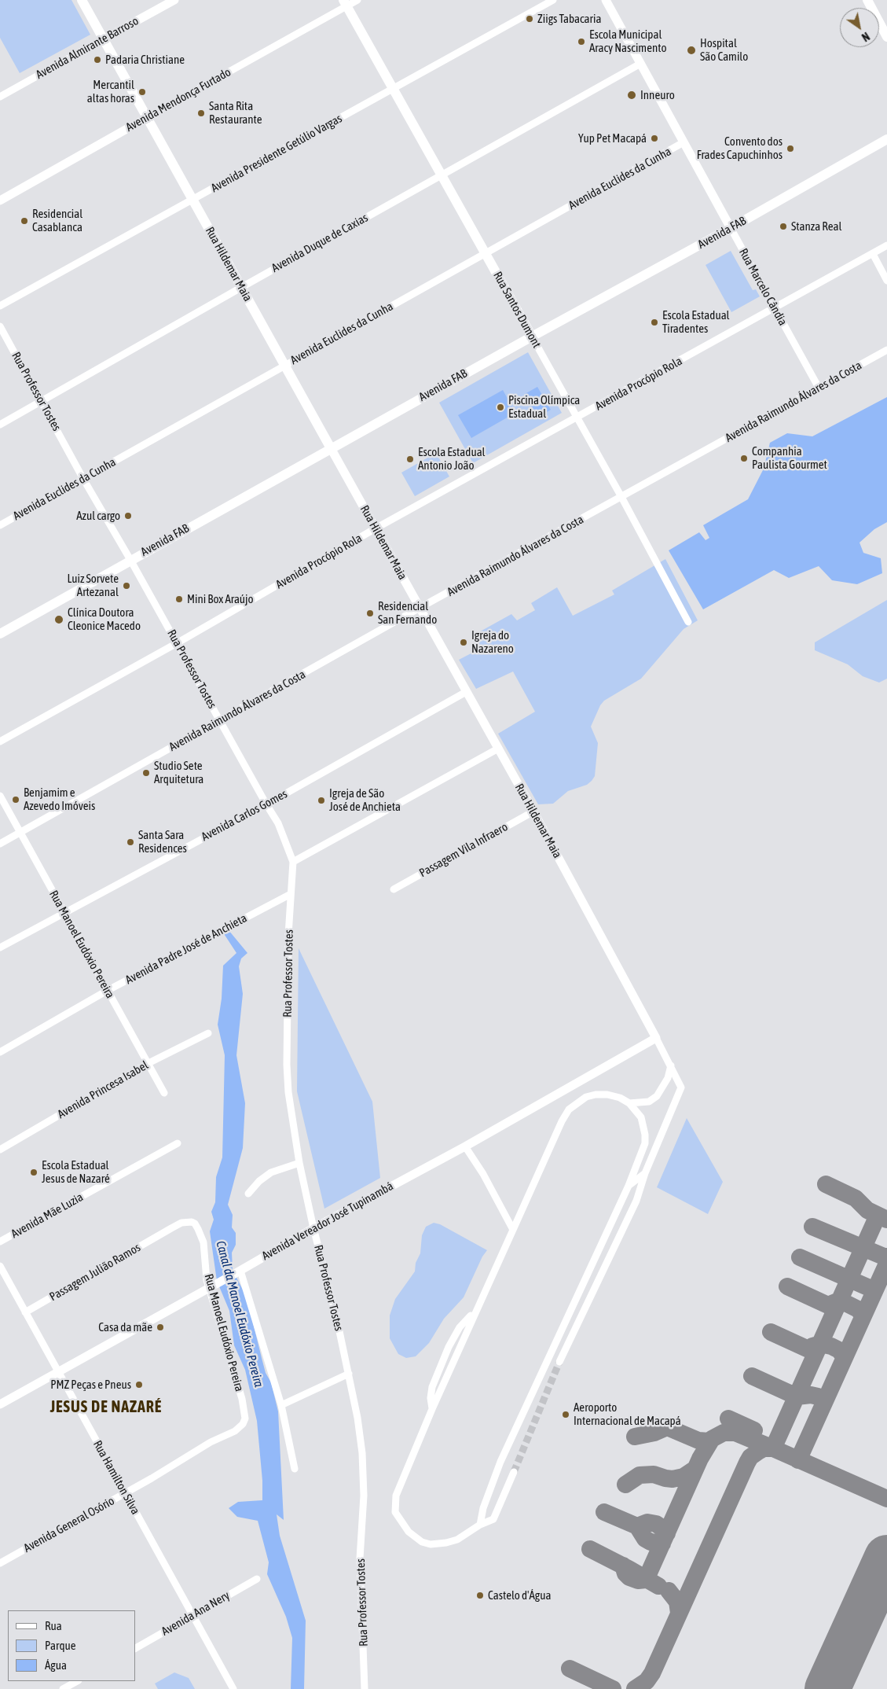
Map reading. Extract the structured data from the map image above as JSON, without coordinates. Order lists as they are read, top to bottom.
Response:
{
  "streets": {
    "main road": ["Avenida FAB", "Rua Hildemar Maia", "Rua Santos Dumont"],
    "street": [
      "Avenida Almirante Barroso",
      "Avenida Mendonça Furtado",
      "Avenida Presidente Getúlio Vargas",
      "Avenida Euclides da Cunha",
      "Avenida Duque de Caxias",
      "Rua Marcelo Cândia",
      "Avenida Procópio Rola",
      "Rua Professor Tostes",
      "Avenida Raimundo Álvares da Costa",
      "Avenida Carlos Gomes",
      "Passagem Vila Infraero",
      "Rua Manoel Eudóxio Pereira",
      "Avenida Padre José de Anchieta",
      "Avenida Princesa Isabel",
      "Avenida Mãe Luzia",
      "Avenida Vereador José Tupinambá",
      "Passagem Julião Ramos",
      "Rua Hamilton Silva",
      "Avenida General Osório",
      "Avenida Ana Nery"
    ]
  },
  "crossings": [
    ["Avenida Almirante Barroso", "Rua Hildemar Maia"],
    ["Avenida Mendonça Furtado", "Rua Hildemar Maia"],
    ["Avenida Mendonça Furtado", "Rua Santos Dumont"],
    ["Avenida Presidente Getúlio Vargas", "Rua Hildemar Maia"],
    ["Avenida Presidente Getúlio Vargas", "Rua Santos Dumont"],
    ["Avenida Euclides da Cunha", "Rua Hildemar Maia"],
    ["Avenida Euclides da Cunha", "Rua Marcelo Cândia"],
    ["Avenida Euclides da Cunha", "Rua Santos Dumont"],
    ["Avenida Euclides da Cunha", "Rua Professor Tostes"],
    ["Avenida FAB", "Rua Hildemar Maia"],
    ["Avenida FAB", "Rua Marcelo Cândia"],
    ["Avenida FAB", "Rua Santos Dumont"],
    ["Avenida FAB", "Rua Professor Tostes"],
    ["Avenida Duque de Caxias", "Rua Hildemar Maia"],
    ["Avenida Duque de Caxias", "Rua Marcelo Cândia"],
    ["Avenida Duque de Caxias", "Rua Santos Dumont"],
    ["Avenida Duque de Caxias", "Rua Professor Tostes"],
    ["Rua Hildemar Maia", "Avenida Procópio Rola"],
    ["Rua Hildemar Maia", "Avenida Raimundo Álvares da Costa"],
    ["Rua Hildemar Maia", "Avenida Carlos Gomes"],
    ["Rua Hildemar Maia", "Passagem Vila Infraero"],
    ["Rua Hildemar Maia", "Avenida Vereador José Tupinambá"],
    ["Rua Marcelo Cândia", "Avenida Procópio Rola"],
    ["Rua Marcelo Cândia", "Avenida Raimundo Álvares da Costa"],
    ["Rua Santos Dumont", "Avenida Procópio Rola"],
    ["Rua Santos Dumont", "Avenida Raimundo Álvares da Costa"],
    ["Avenida Procópio Rola", "Rua Professor Tostes"],
    ["Rua Professor Tostes", "Avenida Raimundo Álvares da Costa"],
    ["Rua Professor Tostes", "Avenida Carlos Gomes"],
    ["Rua Professor Tostes", "Avenida Padre José de Anchieta"],
    ["Rua Professor Tostes", "Avenida Vereador José Tupinambá"],
    ["Avenida Raimundo Álvares da Costa", "Rua Manoel Eudóxio Pereira"],
    ["Avenida Carlos Gomes", "Rua Manoel Eudóxio Pereira"],
    ["Rua Manoel Eudóxio Pereira", "Avenida Padre José de Anchieta"],
    ["Rua Manoel Eudóxio Pereira", "Avenida Princesa Isabel"],
    ["Rua Manoel Eudóxio Pereira", "Avenida Vereador José Tupinambá"],
    ["Rua Manoel Eudóxio Pereira", "Passagem Julião Ramos"],
    ["Rua Manoel Eudóxio Pereira", "Avenida General Osório"],
    ["Avenida Vereador José Tupinambá", "Rua Hamilton Silva"],
    ["Passagem Julião Ramos", "Rua Hamilton Silva"],
    ["Rua Hamilton Silva", "Avenida General Osório"],
    ["Rua Hamilton Silva", "Avenida Ana Nery"]
  ],
  "districts": ["JESUS DE NAZARÉ"],
  "water": ["Canal da Manoel Eudóxio Pereira"],
  "places": [
    "Ziigs Tabacaria",
    "Escola Municipal Aracy Nascimento",
    "Hospital São Camilo",
    "Padaria Christiane",
    "Mercantil altas horas",
    "Inneuro",
    "Santa Rita Restaurante",
    "Yup Pet Macapá",
    "Convento dos Frades Capuchinhos",
    "Residencial Casablanca",
    "Stanza Real",
    "Escola Estadual Tiradentes",
    "Piscina Olímpica Estadual",
    "Companhia Paulista Gourmet",
    "Escola Estadual Antonio João",
    "Azul cargo",
    "Luiz Sorvete Artezanal",
    "Mini Box Araújo",
    "Residencial San Fernando",
    "Clínica Doutora Cleonice Macedo",
    "Igreja do Nazareno",
    "Studio Sete Arquitetura",
    "Benjamim e Azevedo Imóveis",
    "Igreja de São José de Anchieta",
    "Santa Sara Residences",
    "Escola Estadual Jesus de Nazaré",
    "Casa da mãe",
    "PMZ Peças e Pneus",
    "Aeroporto Internacional de Macapá",
    "Castelo d'Água"
  ],
  "legend": ["Rua", "Parque", "Água"],
  "north": "bottom right"
}
